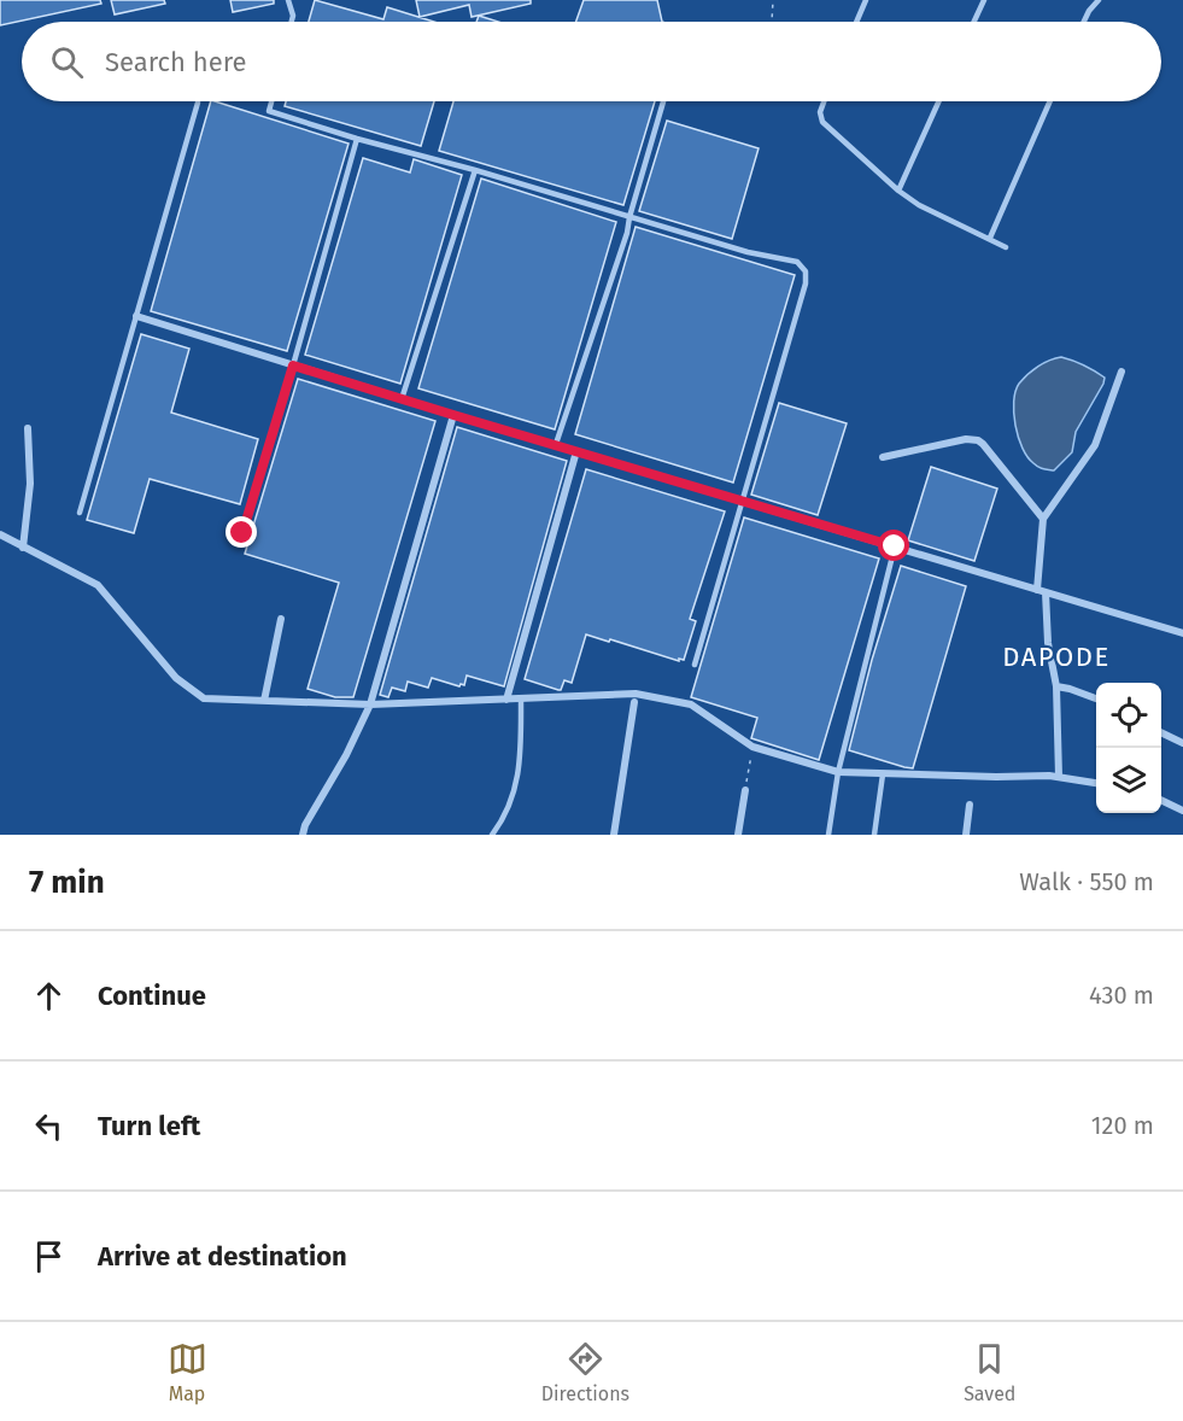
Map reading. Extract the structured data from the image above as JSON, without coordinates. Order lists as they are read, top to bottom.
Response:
{
  "districts": ["DAPODE"],
  "page": {
    "search": "Search here",
    "heading": ["7 min", "Walk · 550 m"],
    "list": [
      ["Continue", "430 m"],
      ["Turn left", "120 m"],
      "Arrive at destination"
    ],
    "nav": ["Map", "Directions", "Saved"]
  }
}
